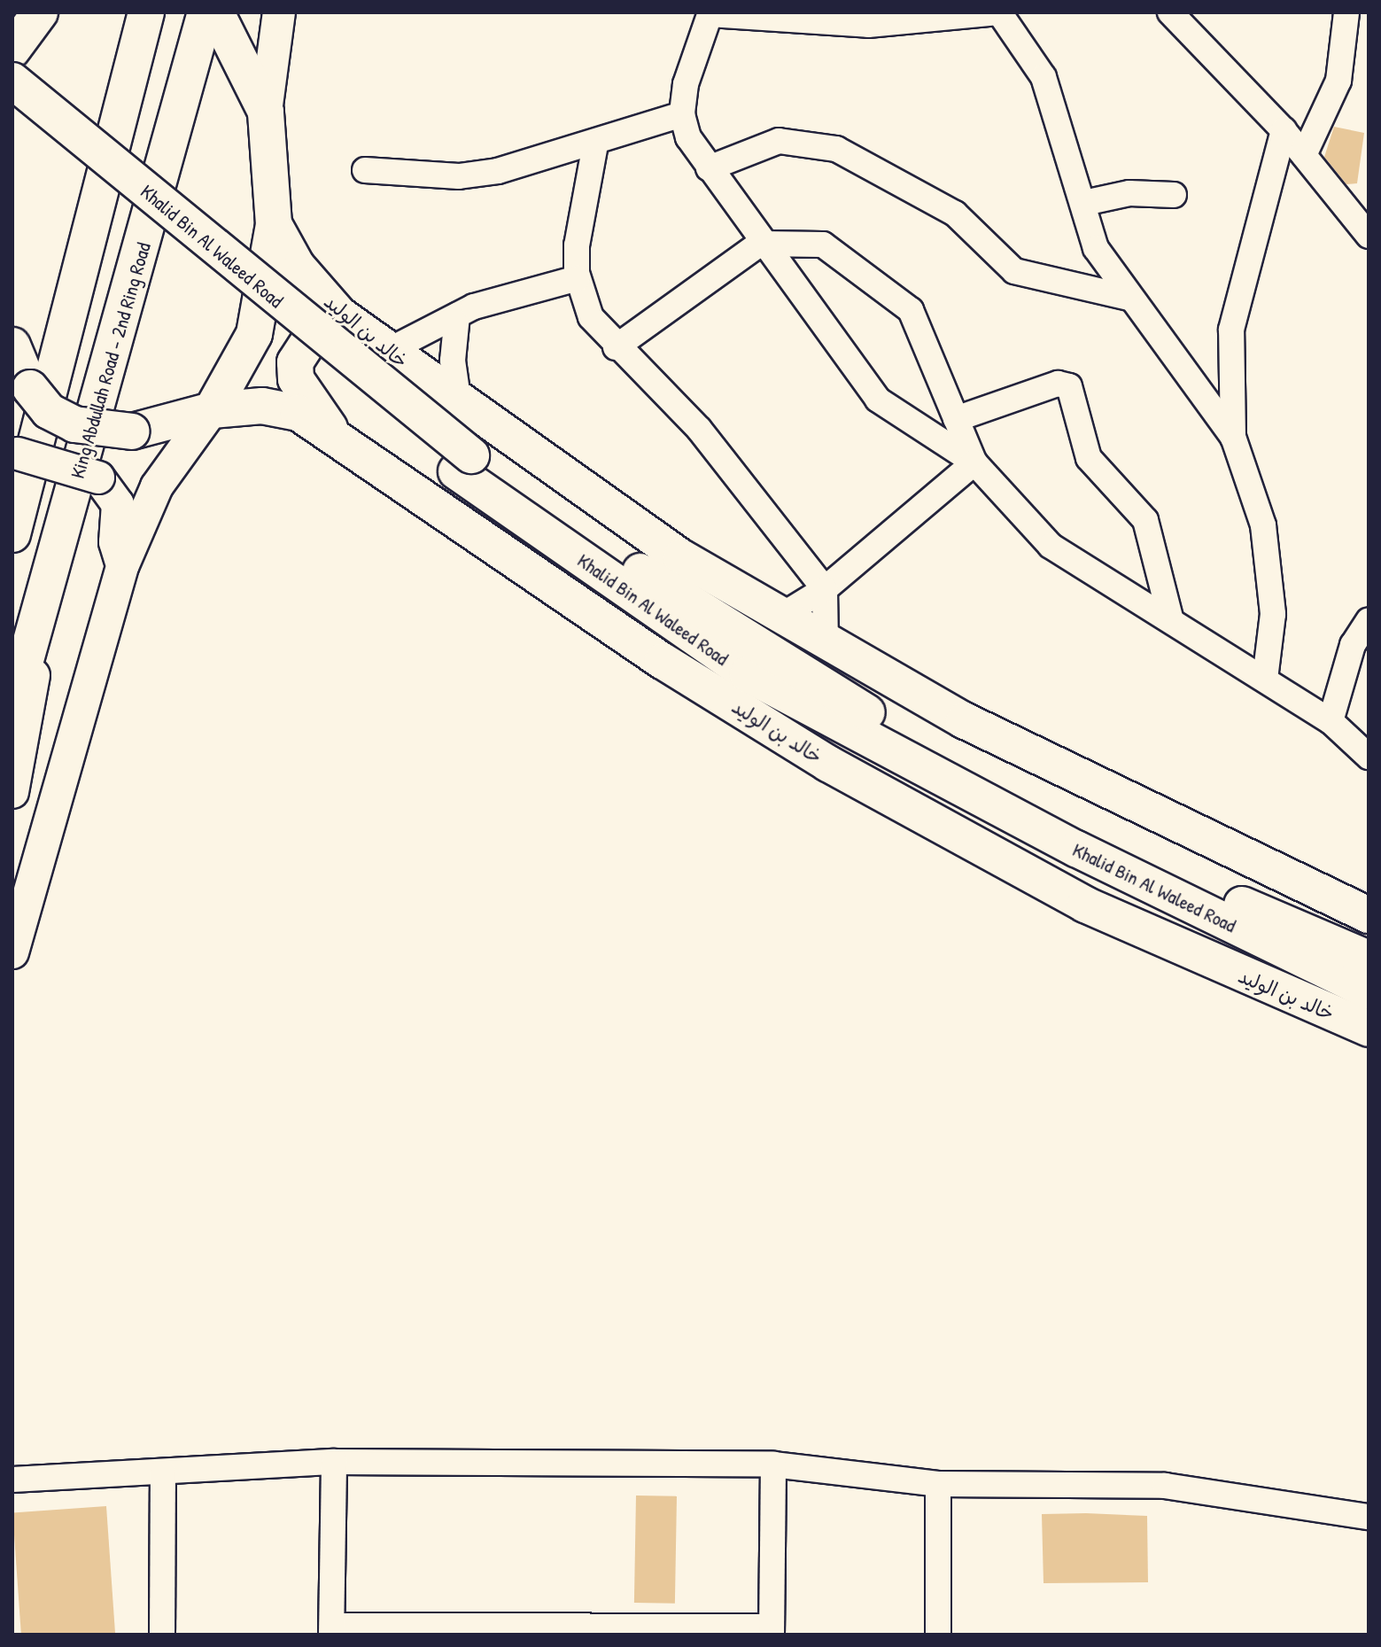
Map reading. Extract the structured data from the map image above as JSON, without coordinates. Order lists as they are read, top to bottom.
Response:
{
  "streets": {
    "highway": ["Khalid Bin Al Waleed Road", "خالد بن الوليد", "King Abdullah Road - 2nd Ring Road"]
  }
}
